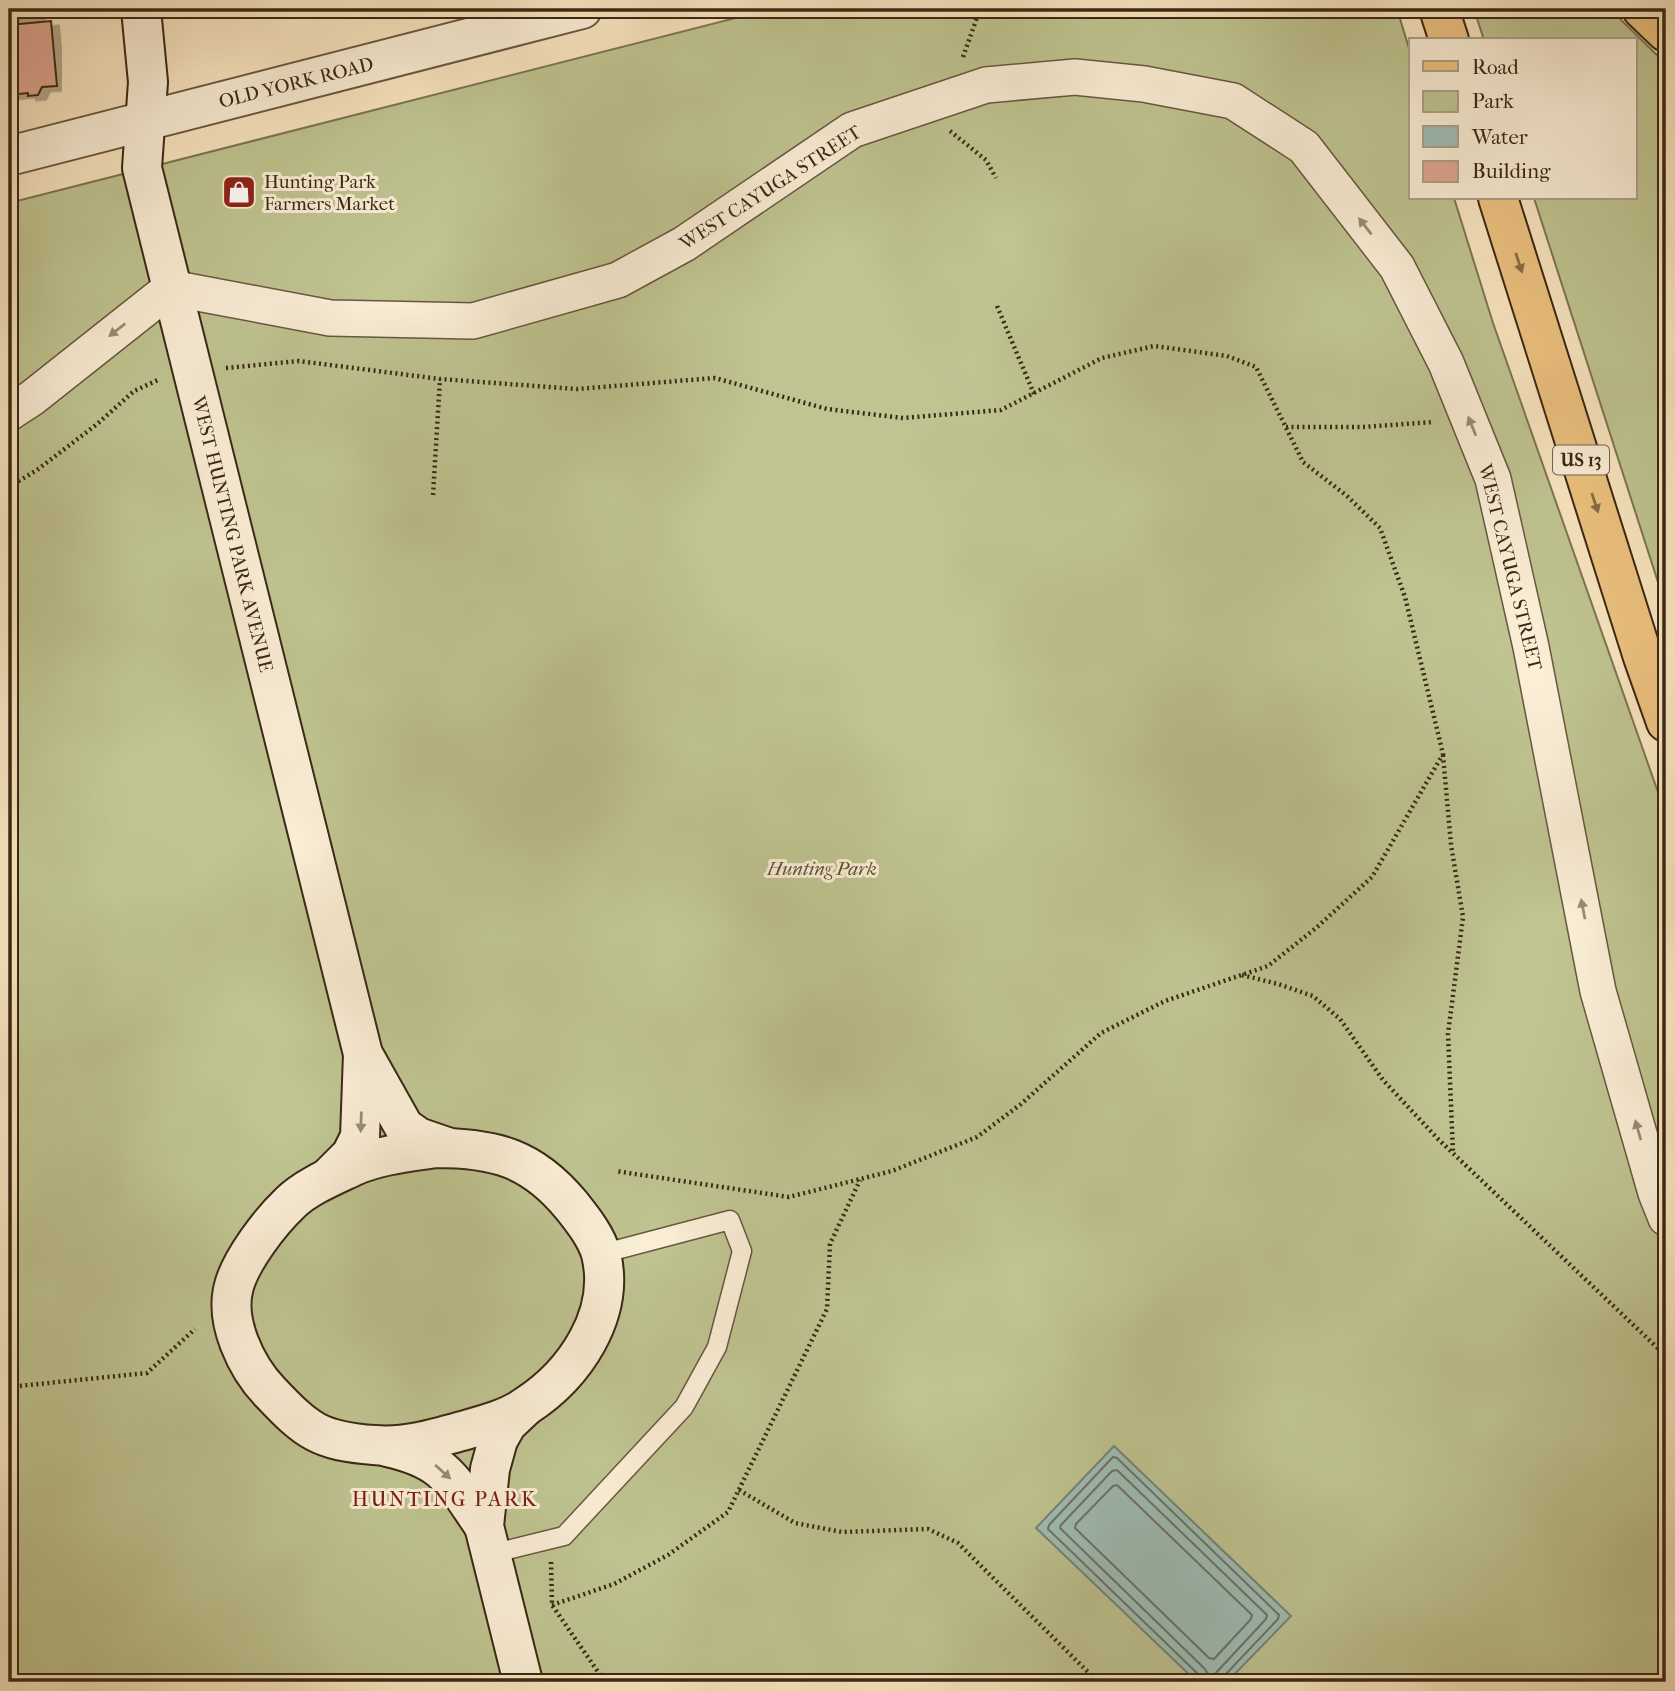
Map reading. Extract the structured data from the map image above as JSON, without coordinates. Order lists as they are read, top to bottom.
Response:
{
  "streets": {
    "main road": ["OLD YORK ROAD", "US 13", "WEST HUNTING PARK AVENUE"],
    "street": ["WEST CAYUGA STREET"]
  },
  "crossings": [
    ["OLD YORK ROAD", "WEST HUNTING PARK AVENUE"],
    ["WEST CAYUGA STREET", "WEST HUNTING PARK AVENUE"]
  ],
  "districts": ["HUNTING PARK"],
  "parks": ["Hunting Park"],
  "places": {
    "shop": ["Hunting Park Farmers Market"]
  },
  "legend": [
    "Road",
    "Park",
    "Water",
    "Building"
  ]
}
